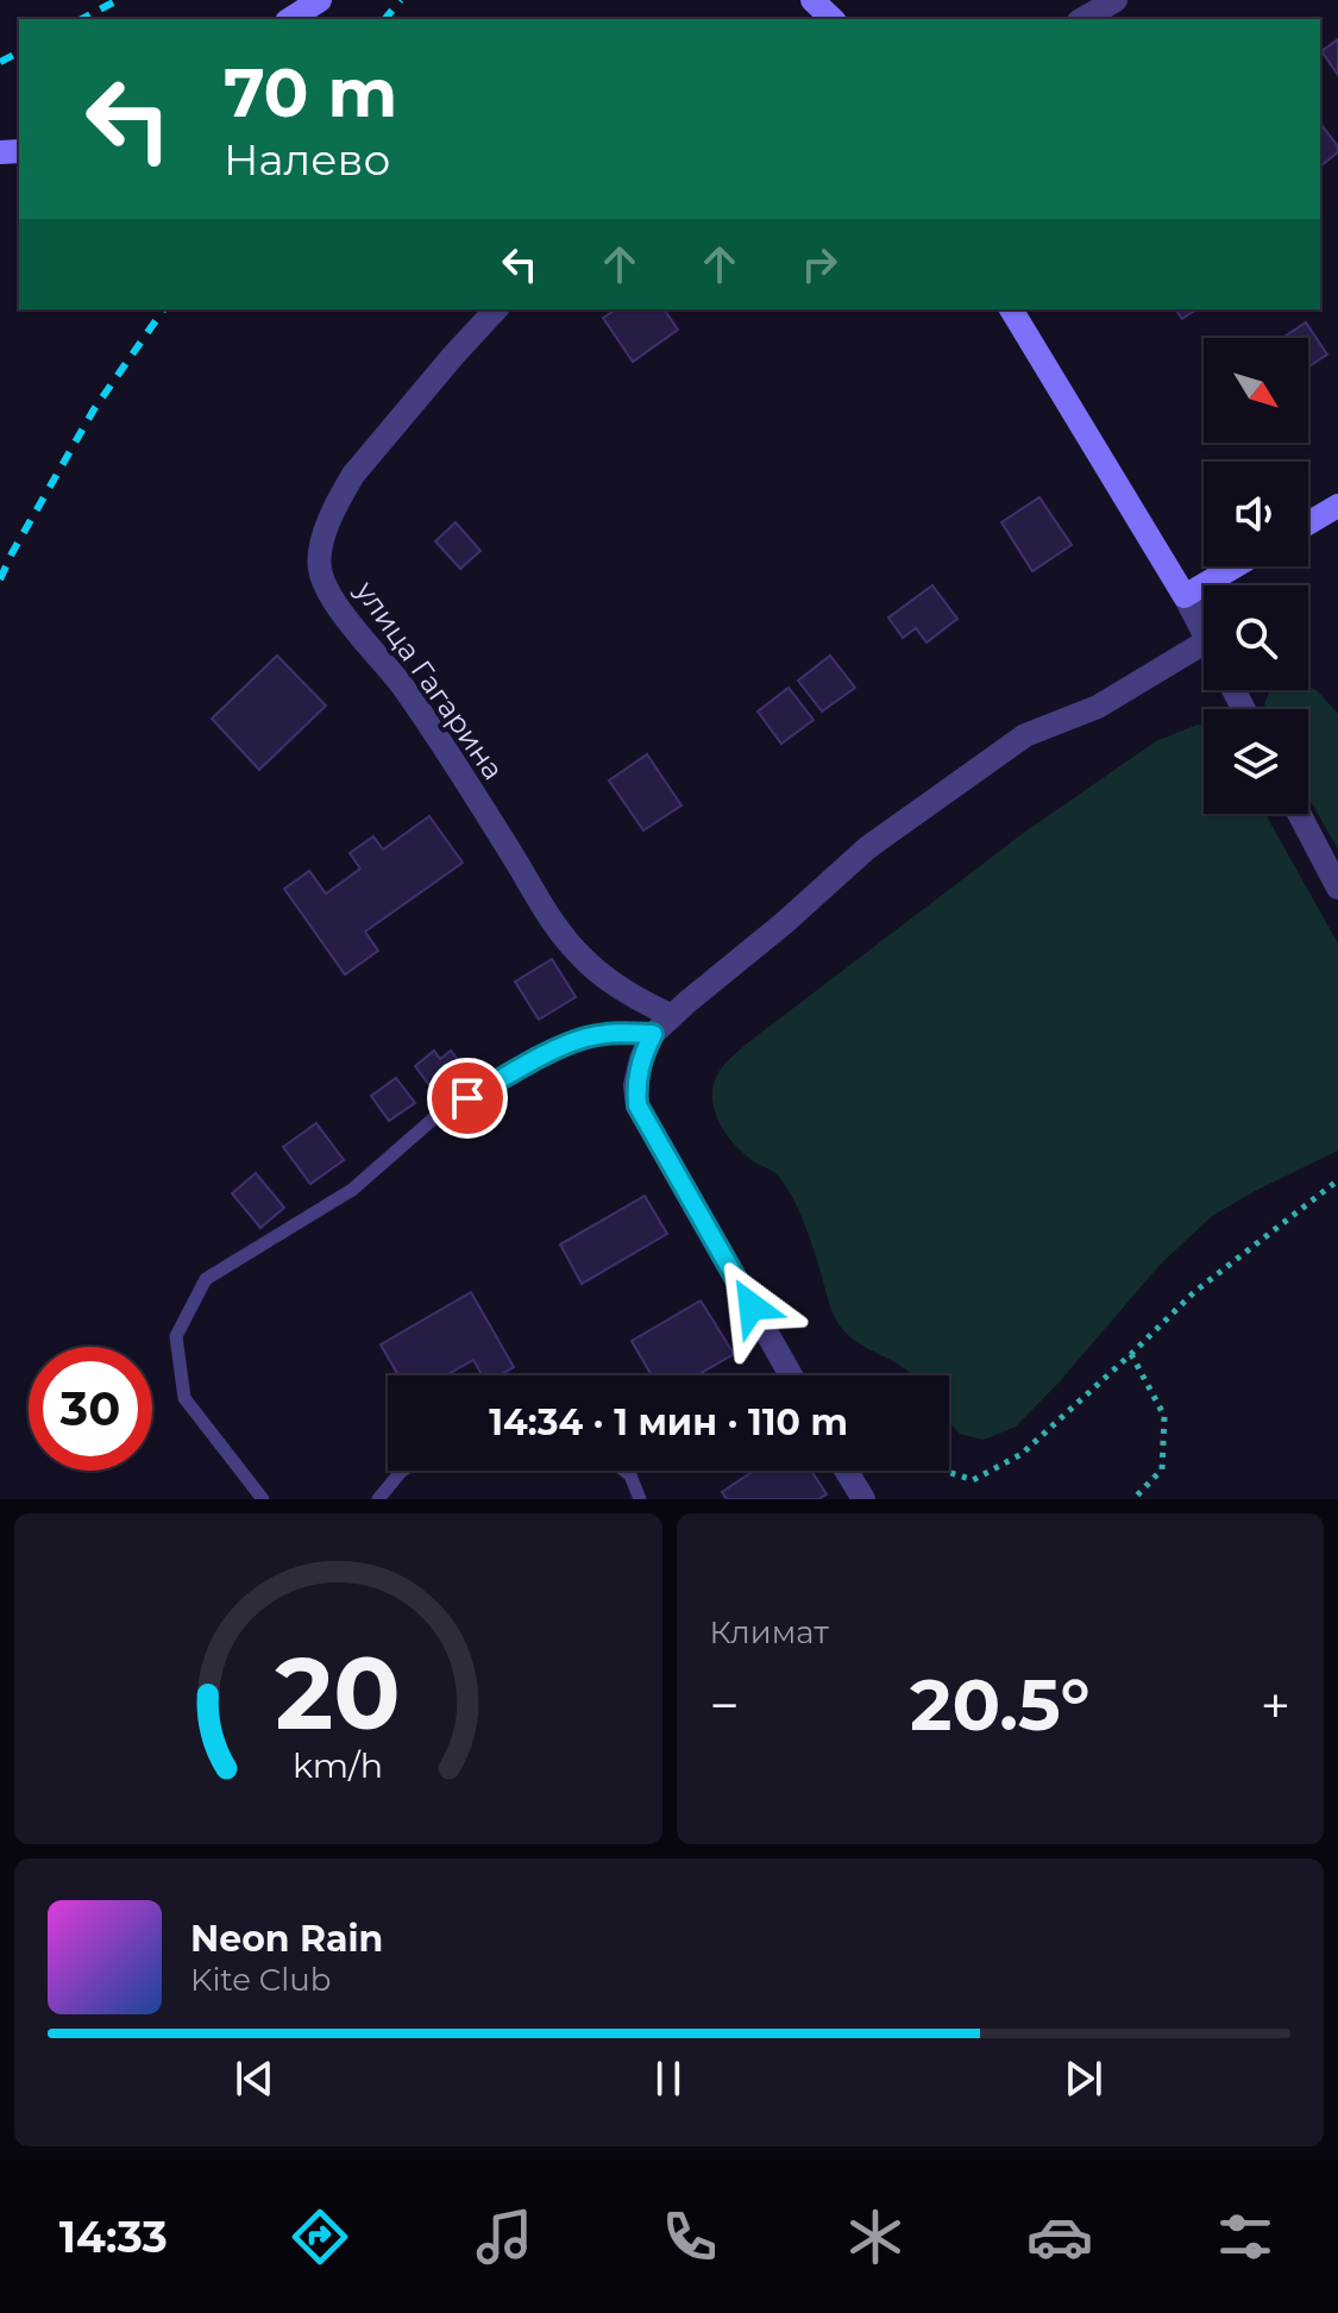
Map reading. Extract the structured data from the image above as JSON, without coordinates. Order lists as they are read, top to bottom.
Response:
{
  "streets": {
    "street": ["улица Гагарина"]
  },
  "north": "bottom right",
  "page": {
    "turn": ["70 m", "Налево"],
    "limit": "30",
    "trip": "14:34 · 1 мин · 110 m",
    "tile": "Климат",
    "heat": ["−", "20.5°", "+"],
    "song": ["Neon Rain", "Kite Club"],
    "tabs": "14:33",
    "gauge": ["20", "km/h"]
  }
}
